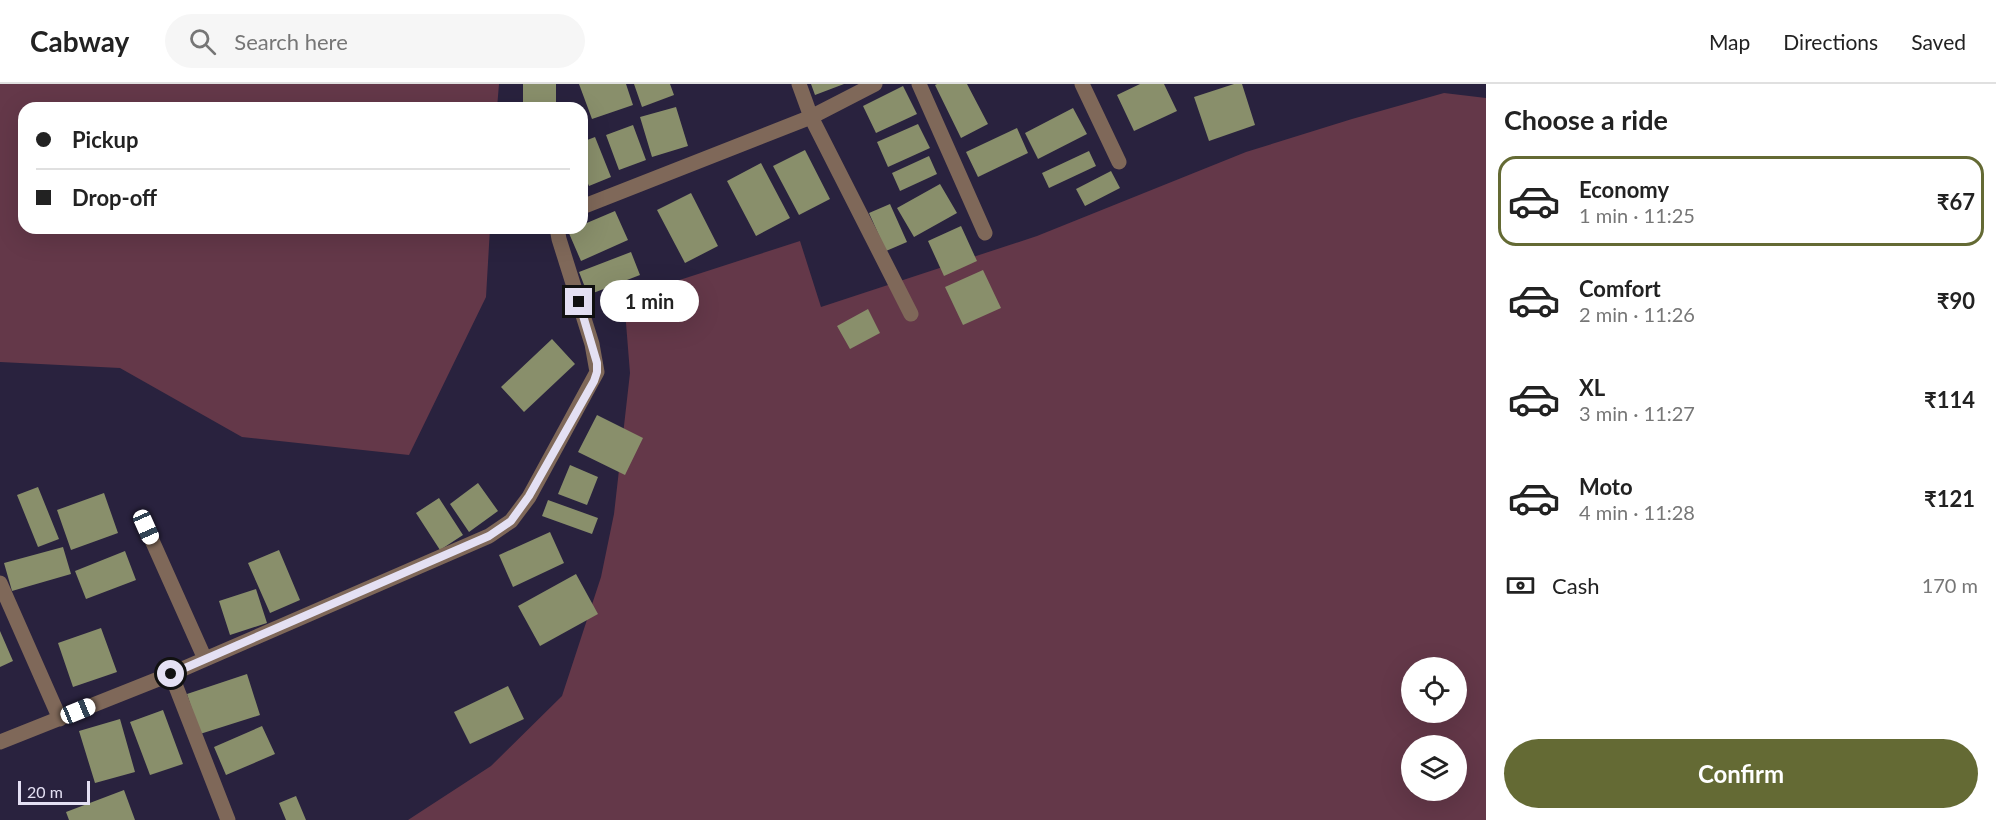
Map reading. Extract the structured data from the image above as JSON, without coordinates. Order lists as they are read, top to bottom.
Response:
{
  "scale_bar": "20 m",
  "page": {
    "header": "Cabway",
    "search": "Search here",
    "nav": ["Map", "Directions", "Saved"],
    "heading": "Choose a ride",
    "banner": ["Pickup", "Drop-off"],
    "list": [
      {
        "name": "Economy",
        "note": "1 min · 11:25",
        "value": "₹67"
      },
      {
        "name": "Comfort",
        "note": "2 min · 11:26",
        "value": "₹90"
      },
      {
        "name": "XL",
        "note": "3 min · 11:27",
        "value": "₹114"
      },
      {
        "name": "Moto",
        "note": "4 min · 11:28",
        "value": "₹121"
      }
    ],
    "bubble": "1 min",
    "pay": ["Cash", "170 m"],
    "buttons": "Confirm",
    "scale": "20 m"
  }
}
